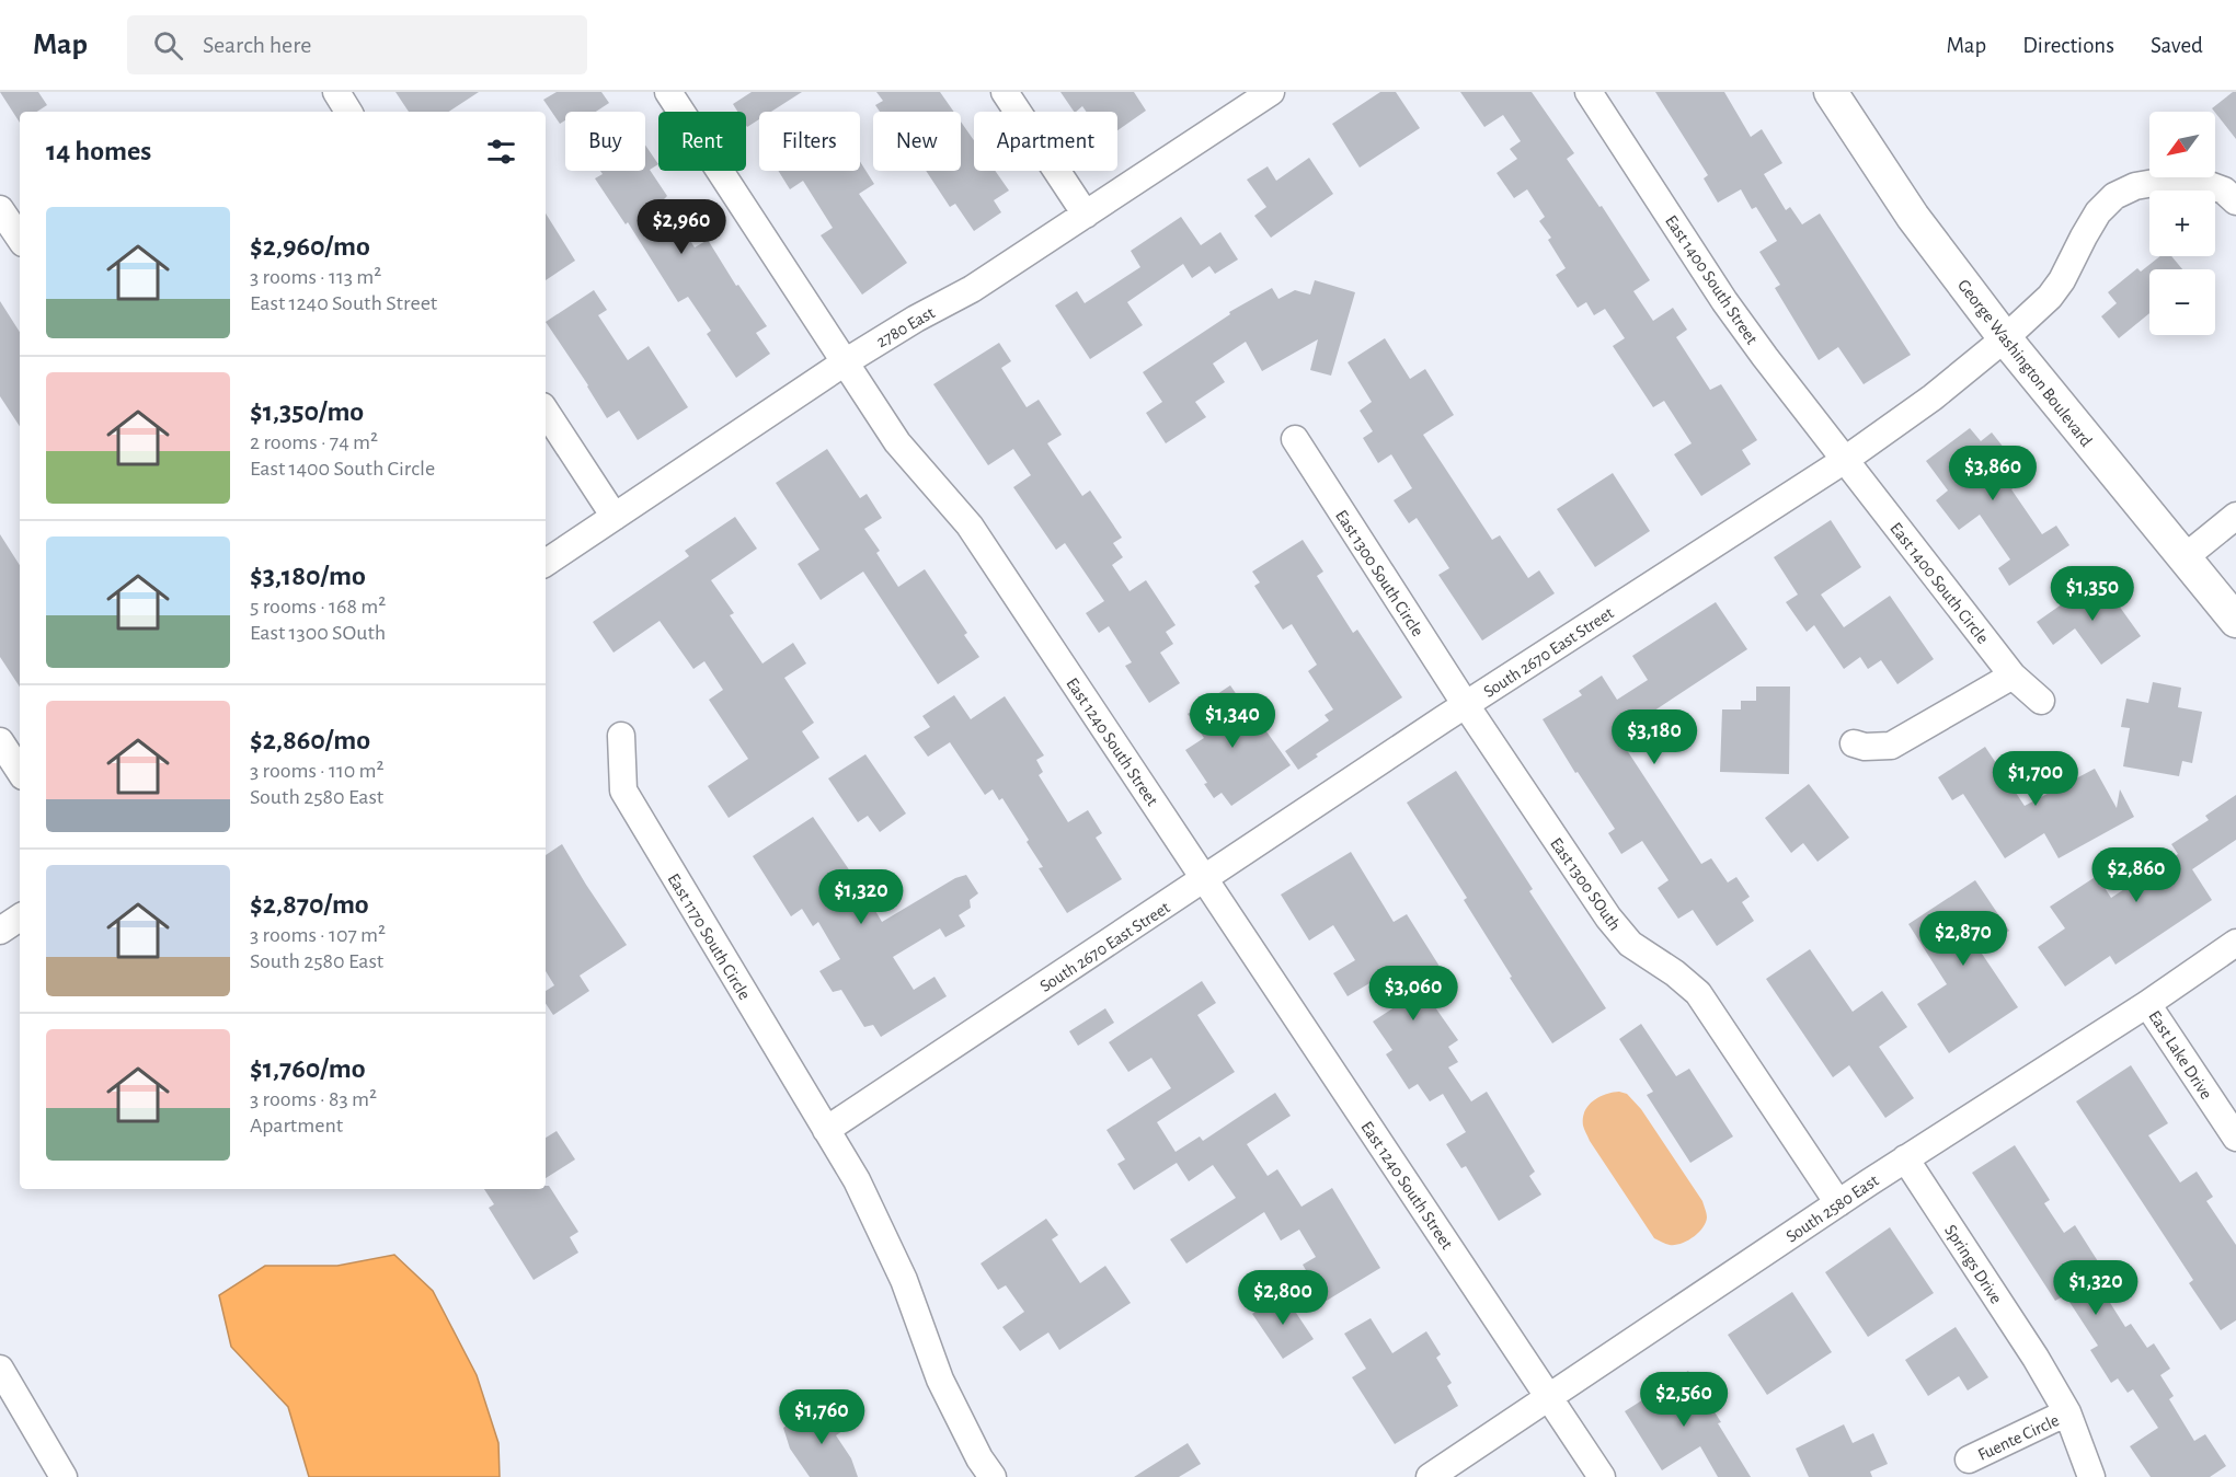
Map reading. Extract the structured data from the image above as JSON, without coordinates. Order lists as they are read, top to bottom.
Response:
{
  "streets": {
    "main road": ["George Washington Boulevard"],
    "street": [
      "East 1400 South Street",
      "2780 East",
      "East 1300 South Circle",
      "East 1400 South Circle",
      "South 2670 East Street",
      "East 1240 South Street",
      "East 1300 SOuth",
      "East 1170 South Circle",
      "East Lake Drive",
      "South 2580 East",
      "Springs Drive",
      "Fuente Circle"
    ]
  },
  "crossings": [
    ["East 1400 South Street", "East 1400 South Circle"],
    ["East 1400 South Street", "South 2670 East Street"],
    ["2780 East", "East 1240 South Street"],
    ["George Washington Boulevard", "South 2670 East Street"],
    ["East 1300 South Circle", "South 2670 East Street"],
    ["East 1300 South Circle", "East 1300 SOuth"],
    ["East 1400 South Circle", "South 2670 East Street"],
    ["South 2670 East Street", "East 1240 South Street"],
    ["South 2670 East Street", "East 1300 SOuth"],
    ["South 2670 East Street", "East 1170 South Circle"],
    ["East 1240 South Street", "South 2580 East"],
    ["East 1300 SOuth", "South 2580 East"],
    ["East Lake Drive", "South 2580 East"],
    ["South 2580 East", "Springs Drive"],
    ["Springs Drive", "Fuente Circle"]
  ],
  "north": "bottom left",
  "page": {
    "header": "Map",
    "search": "Search here",
    "nav": ["Map", "Directions", "Saved"],
    "map_buttons": ["+", "−"],
    "chip": [
      "Buy",
      "Rent",
      "Filters",
      "New",
      "Apartment"
    ],
    "heading": "14 homes",
    "list": [
      {
        "name": "$2,960/mo",
        "note": "3 rooms · 113 m² · East 1240 South Street"
      },
      {
        "name": "$1,350/mo",
        "note": "2 rooms · 74 m² · East 1400 South Circle"
      },
      {
        "name": "$3,180/mo",
        "note": "5 rooms · 168 m² · East 1300 SOuth"
      },
      {
        "name": "$2,860/mo",
        "note": "3 rooms · 110 m² · South 2580 East"
      },
      {
        "name": "$2,870/mo",
        "note": "3 rooms · 107 m² · South 2580 East"
      },
      {
        "name": "$1,760/mo",
        "note": "3 rooms · 83 m² · Apartment"
      }
    ],
    "price": [
      "$2,960",
      "$3,860",
      "$1,350",
      "$1,340",
      "$3,180",
      "$1,700",
      "$2,860",
      "$1,320",
      "$2,870",
      "$3,060",
      "$1,320",
      "$2,800",
      "$2,560",
      "$1,760"
    ]
  }
}
